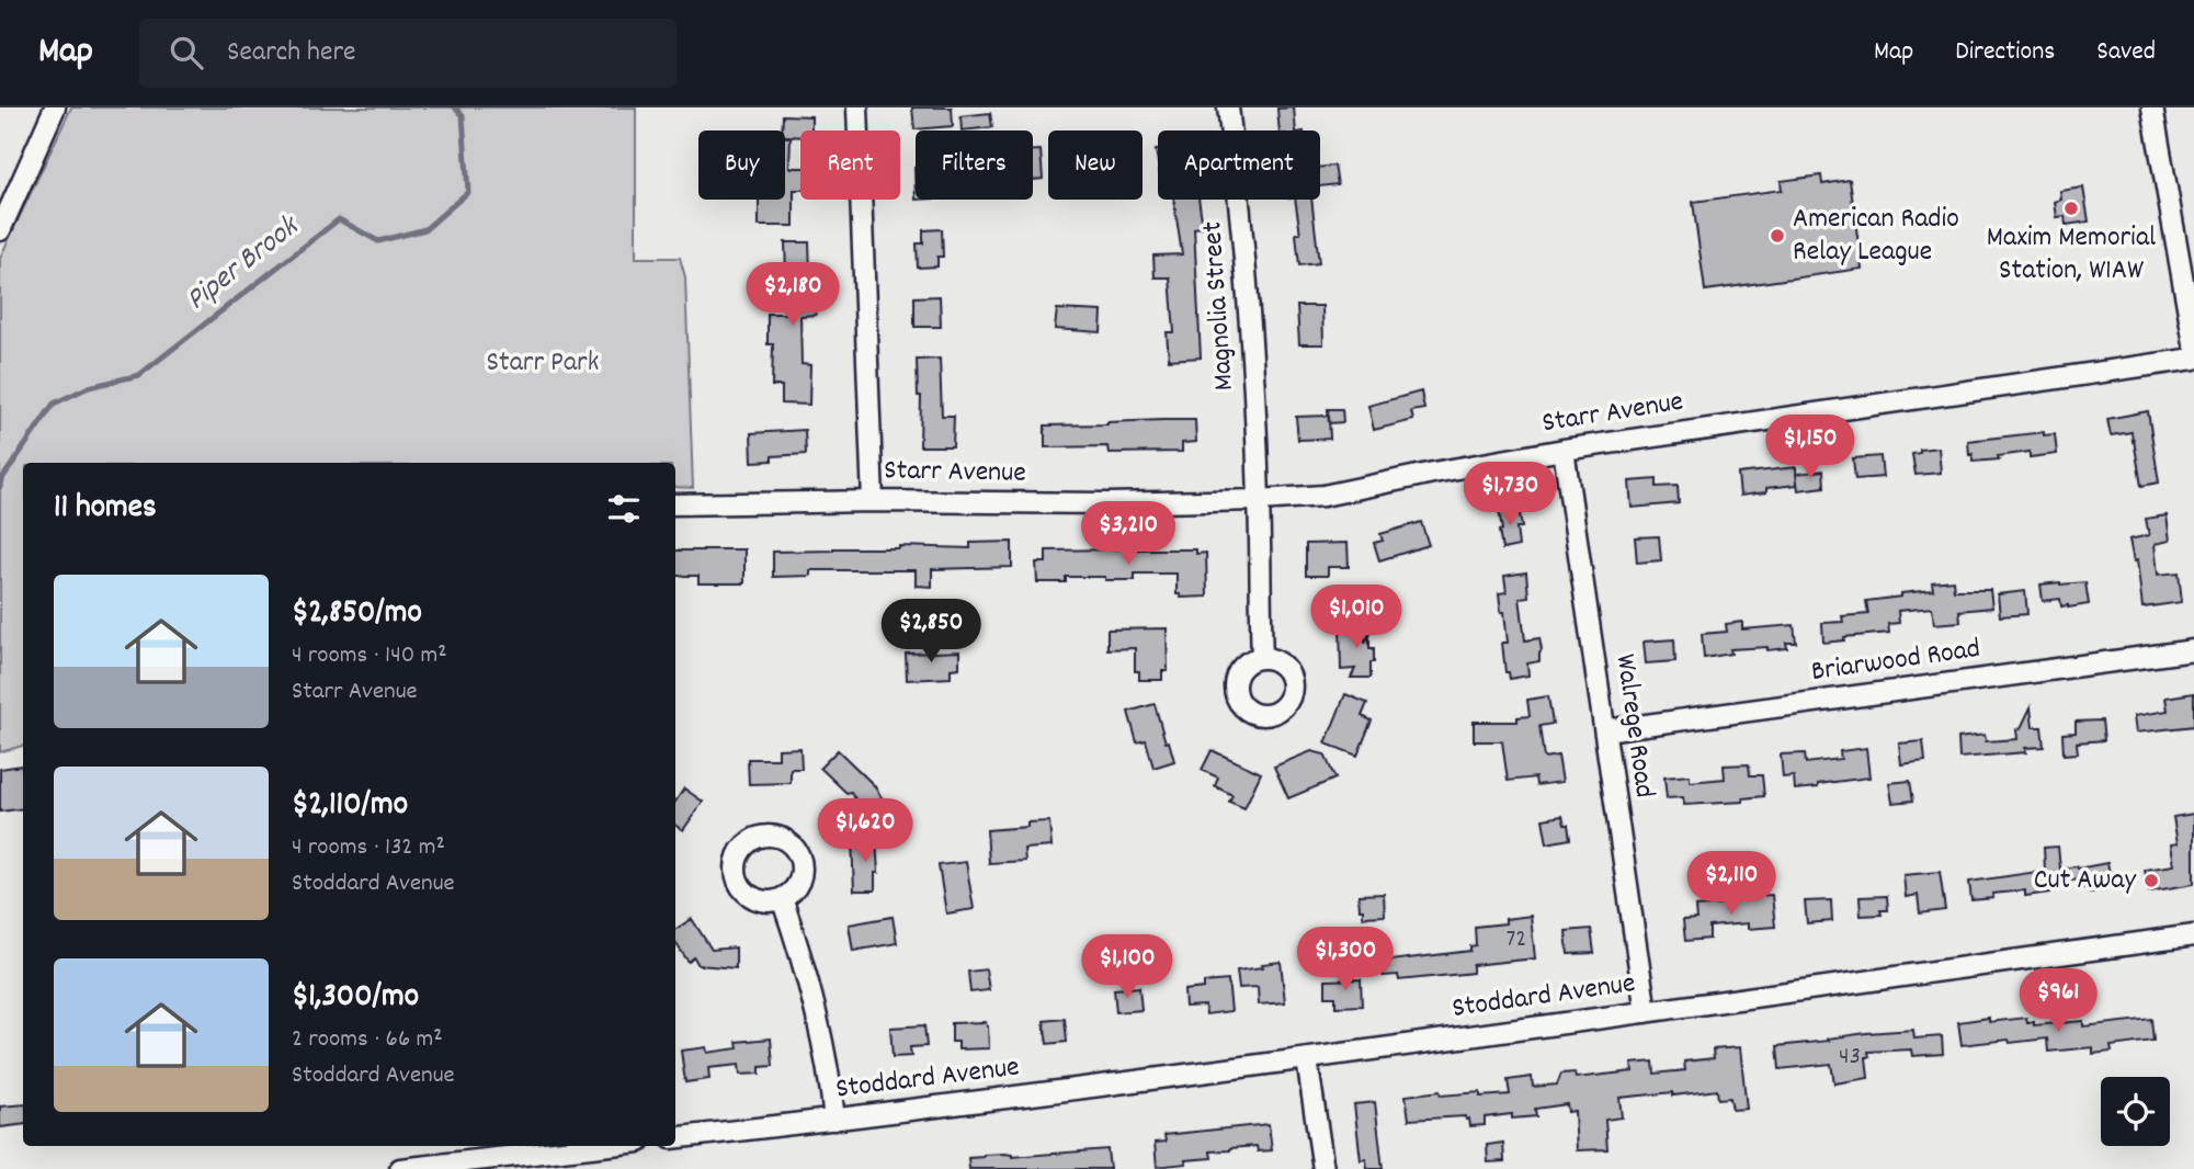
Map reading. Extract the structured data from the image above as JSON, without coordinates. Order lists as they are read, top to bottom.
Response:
{
  "streets": {
    "street": [
      "Magnolia Street",
      "Starr Avenue",
      "Briarwood Road",
      "Walrege Road",
      "Stoddard Avenue"
    ]
  },
  "crossings": [
    ["Magnolia Street", "Starr Avenue"],
    ["Starr Avenue", "Walrege Road"],
    ["Briarwood Road", "Walrege Road"],
    ["Walrege Road", "Stoddard Avenue"]
  ],
  "water": ["Piper Brook"],
  "parks": ["Starr Park"],
  "places": ["Maxim Memorial Station, W1AW", "American Radio Relay League", "Cut Away"],
  "house_numbers": ["72", "43"],
  "page": {
    "header": "Map",
    "search": "Search here",
    "nav": ["Map", "Directions", "Saved"],
    "chip": [
      "Buy",
      "Rent",
      "Filters",
      "New",
      "Apartment"
    ],
    "price": [
      "$2,180",
      "$1,150",
      "$1,730",
      "$3,210",
      "$1,010",
      "$2,850",
      "$1,620",
      "$2,110",
      "$1,300",
      "$1,100",
      "$961"
    ],
    "heading": "11 homes",
    "list": [
      {
        "name": "$2,850/mo",
        "note": "4 rooms · 140 m² · Starr Avenue"
      },
      {
        "name": "$2,110/mo",
        "note": "4 rooms · 132 m² · Stoddard Avenue"
      },
      {
        "name": "$1,300/mo",
        "note": "2 rooms · 66 m² · Stoddard Avenue"
      }
    ]
  }
}
